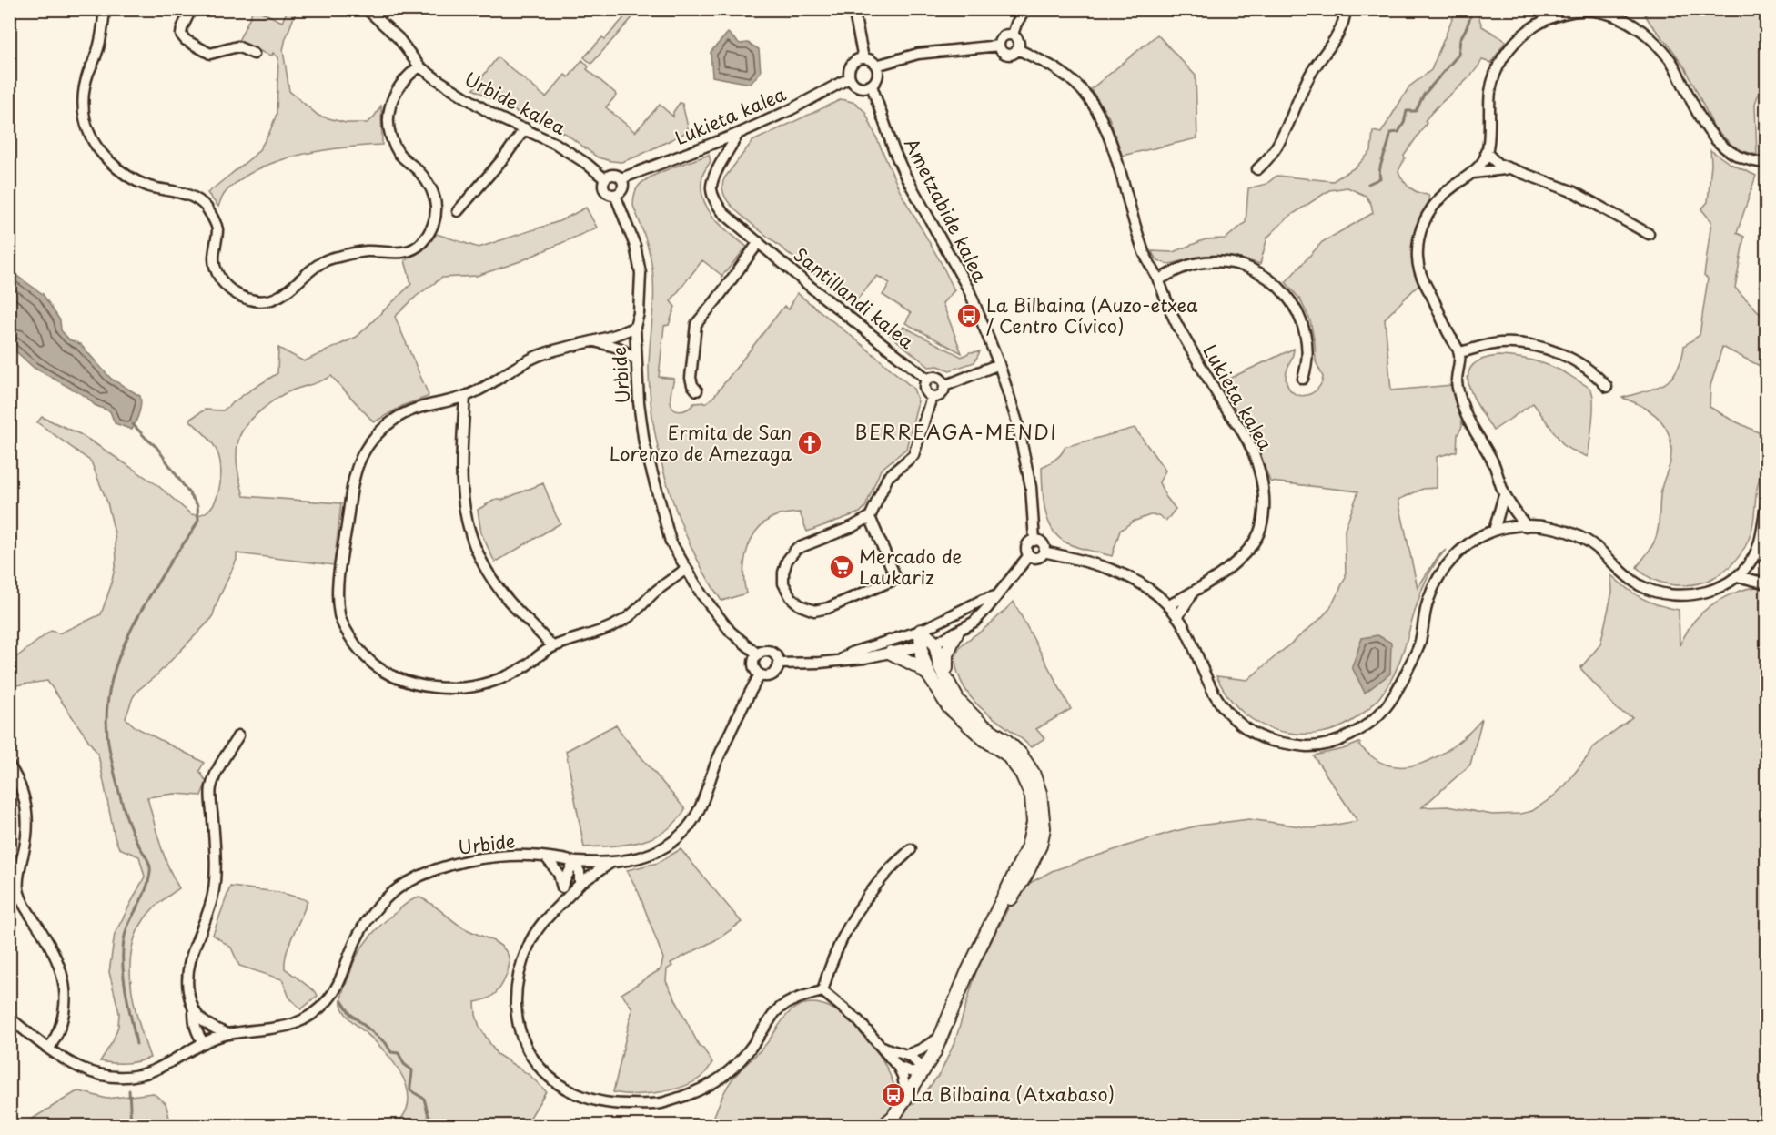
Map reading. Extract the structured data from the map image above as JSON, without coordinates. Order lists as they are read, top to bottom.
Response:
{
  "streets": {
    "street": [
      "Urbide kalea",
      "Lukieta kalea",
      "Ametzabide kalea",
      "Santillandi kalea",
      "Urbide"
    ]
  },
  "crossings": [
    ["Urbide kalea", "Lukieta kalea"],
    ["Urbide kalea", "Urbide"],
    ["Lukieta kalea", "Ametzabide kalea"],
    ["Lukieta kalea", "Santillandi kalea"],
    ["Lukieta kalea", "Urbide"]
  ],
  "districts": ["BERREAGA-MENDI"],
  "places": {
    "bus stop": ["La Bilbaina (Auzo-etxea / Centro Cívico)", "La Bilbaina (Atxabaso)"],
    "church": ["Ermita de San Lorenzo de Amezaga"],
    "supermarket": ["Mercado de Laukariz"]
  }
}
